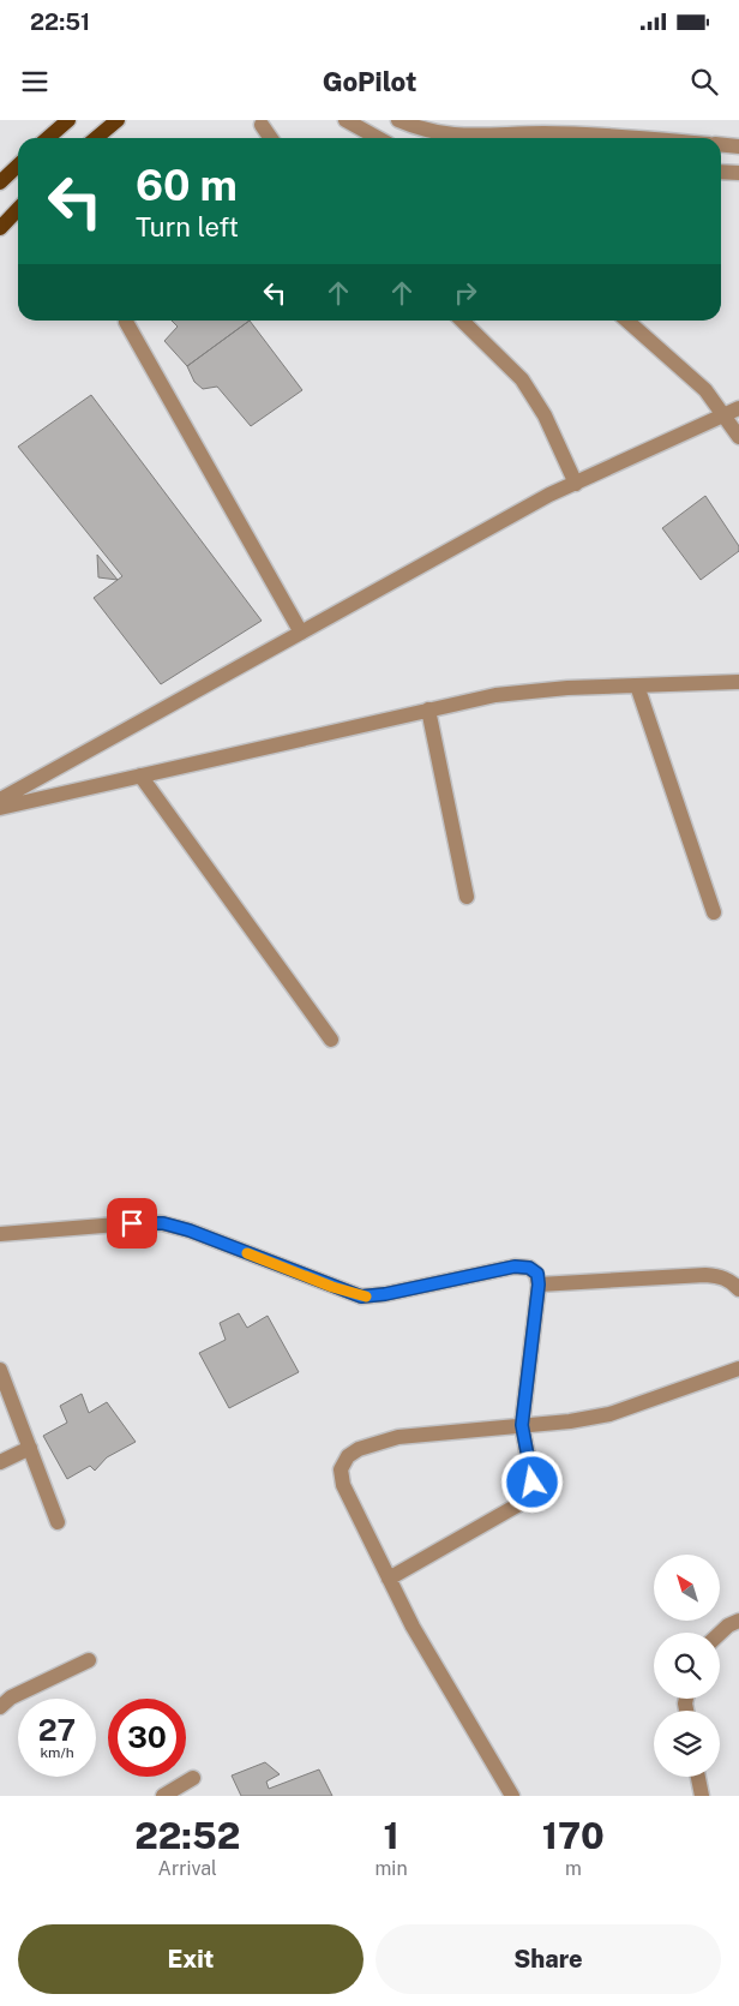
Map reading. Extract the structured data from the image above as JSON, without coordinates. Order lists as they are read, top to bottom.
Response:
{
  "north": "top left",
  "page": {
    "status": "22:51",
    "header": "GoPilot",
    "turn": ["60 m", "Turn left"],
    "speed": "27 km/h",
    "limit": "30",
    "eta": [
      "22:52",
      "Arrival",
      "1",
      "min",
      "170",
      "m"
    ],
    "buttons": ["Exit", "Share"]
  }
}
